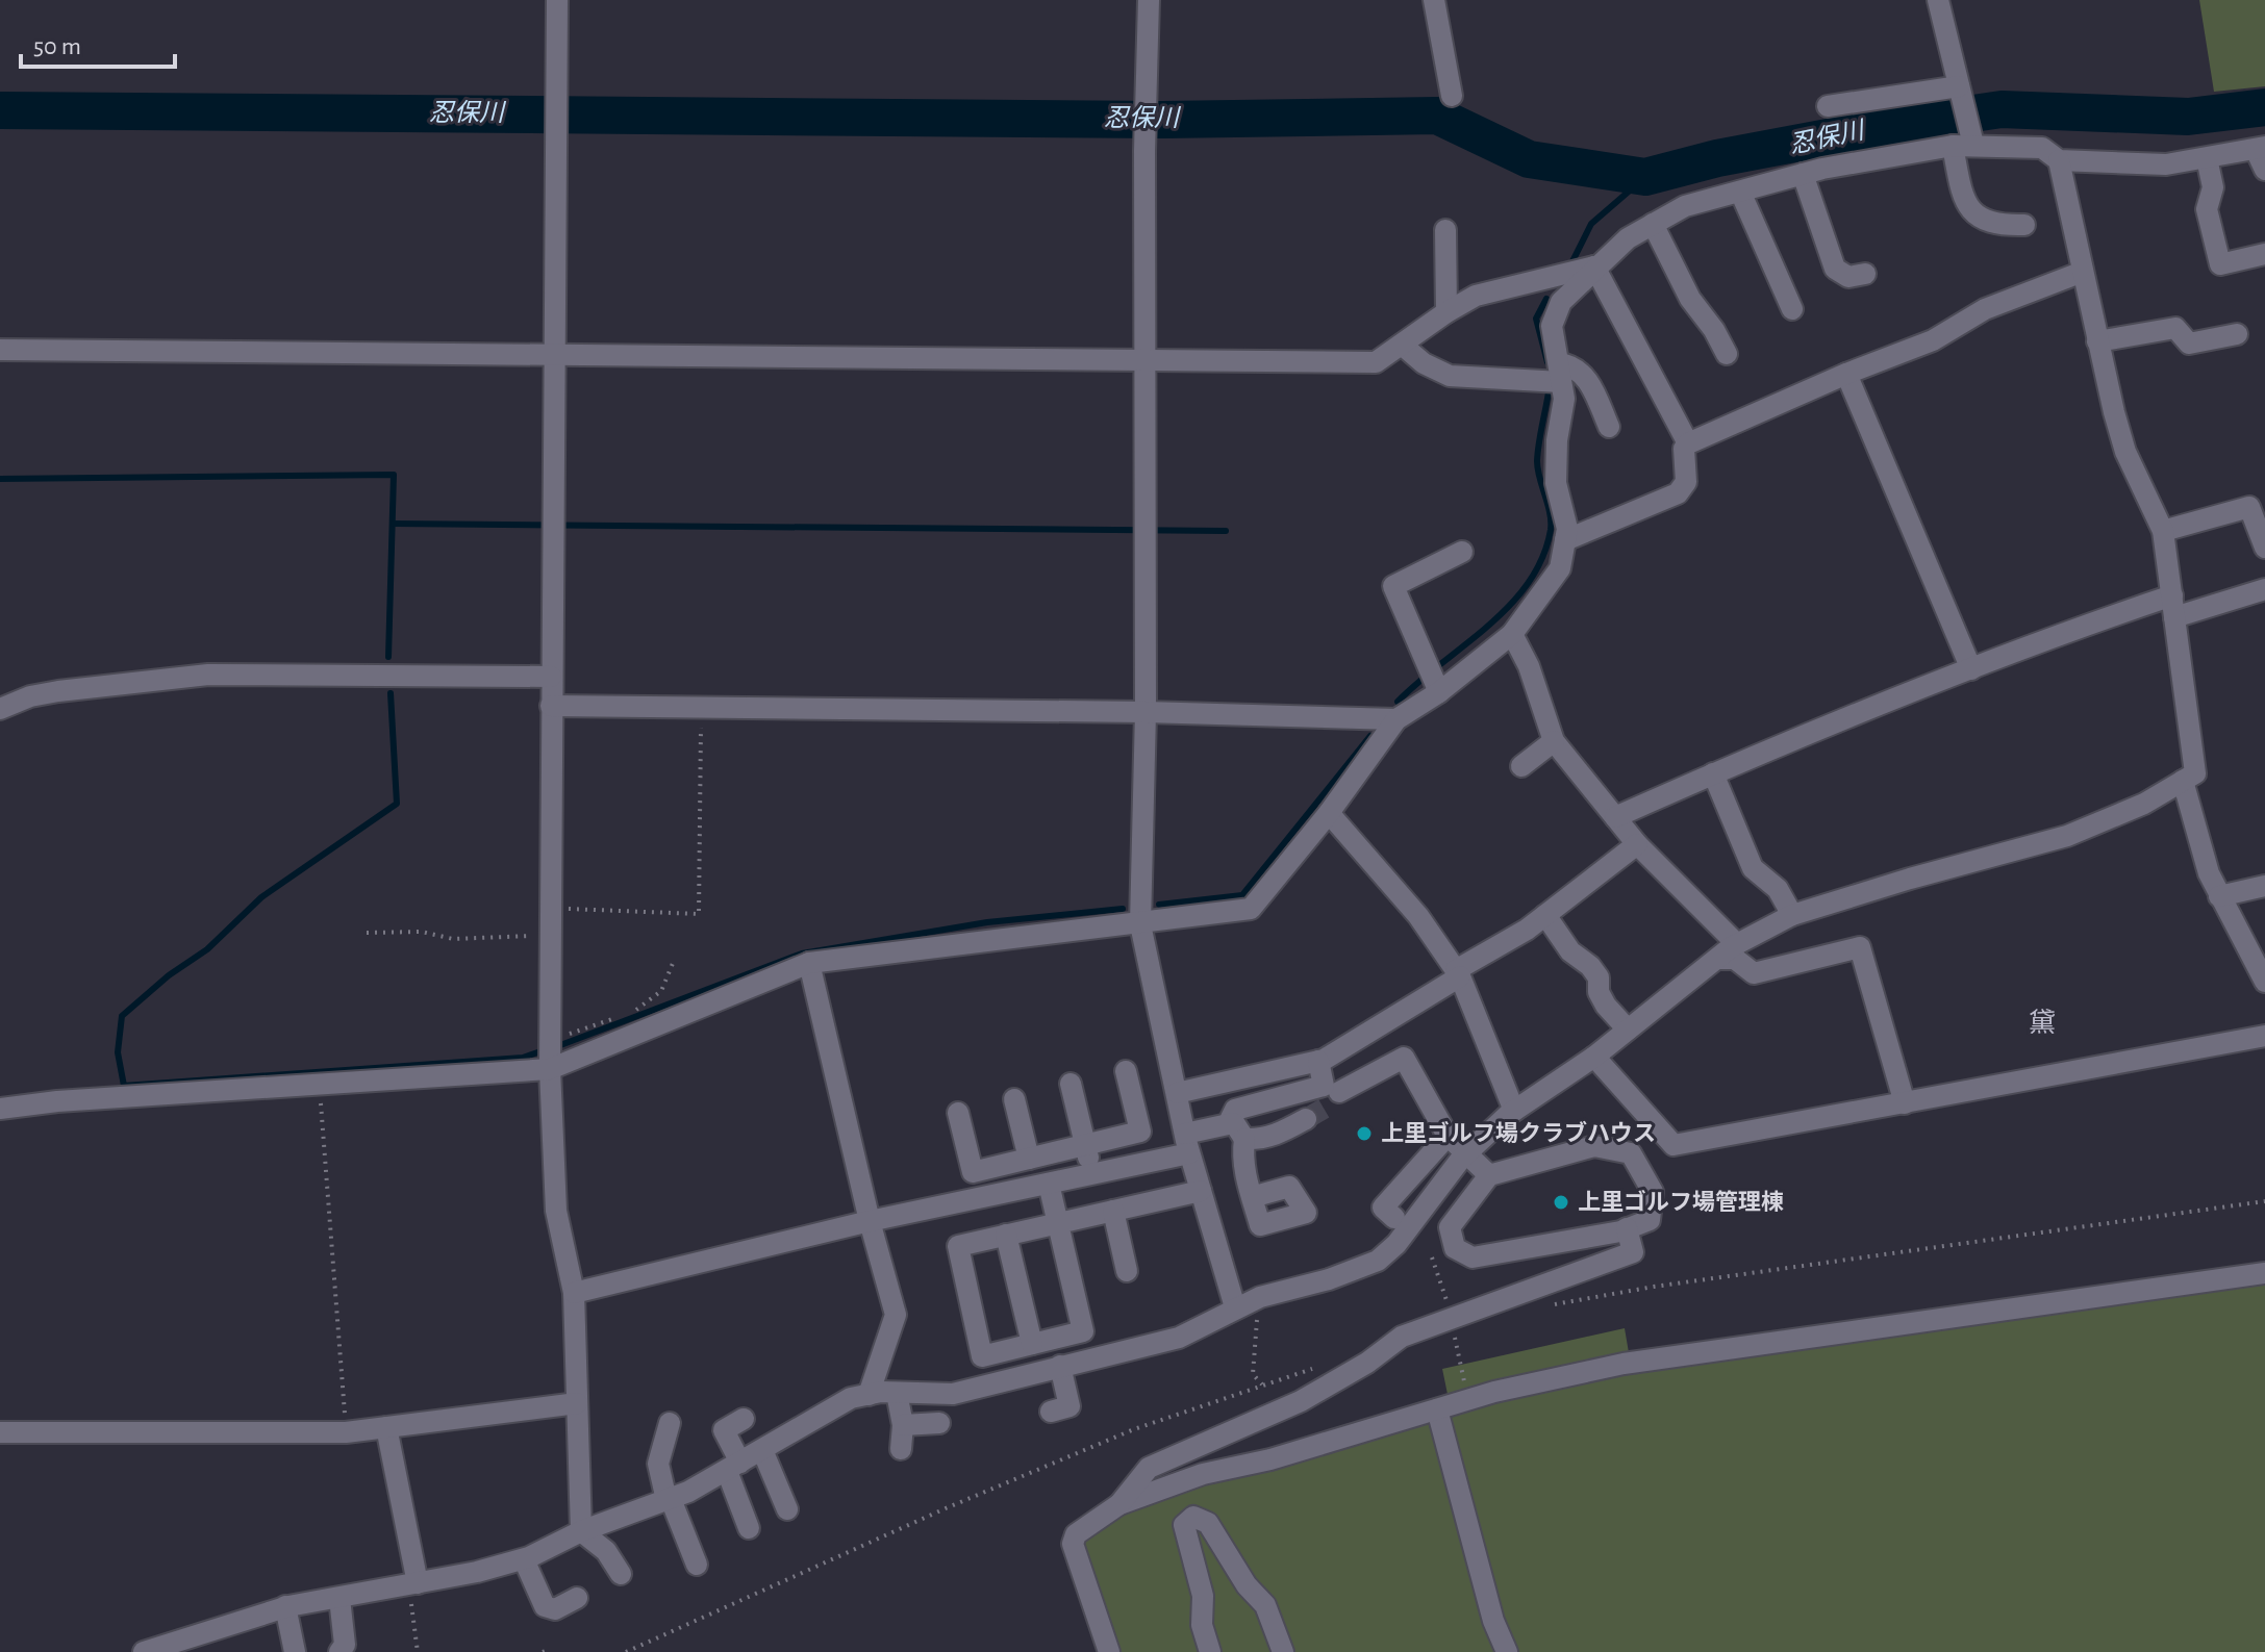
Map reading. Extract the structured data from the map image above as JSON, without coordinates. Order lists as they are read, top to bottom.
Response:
{
  "districts": ["黛"],
  "water": ["忍保川"],
  "places": ["上里ゴルフ場クラブハウス", "上里ゴルフ場管理棟"],
  "scale_bar": "50 m"
}
